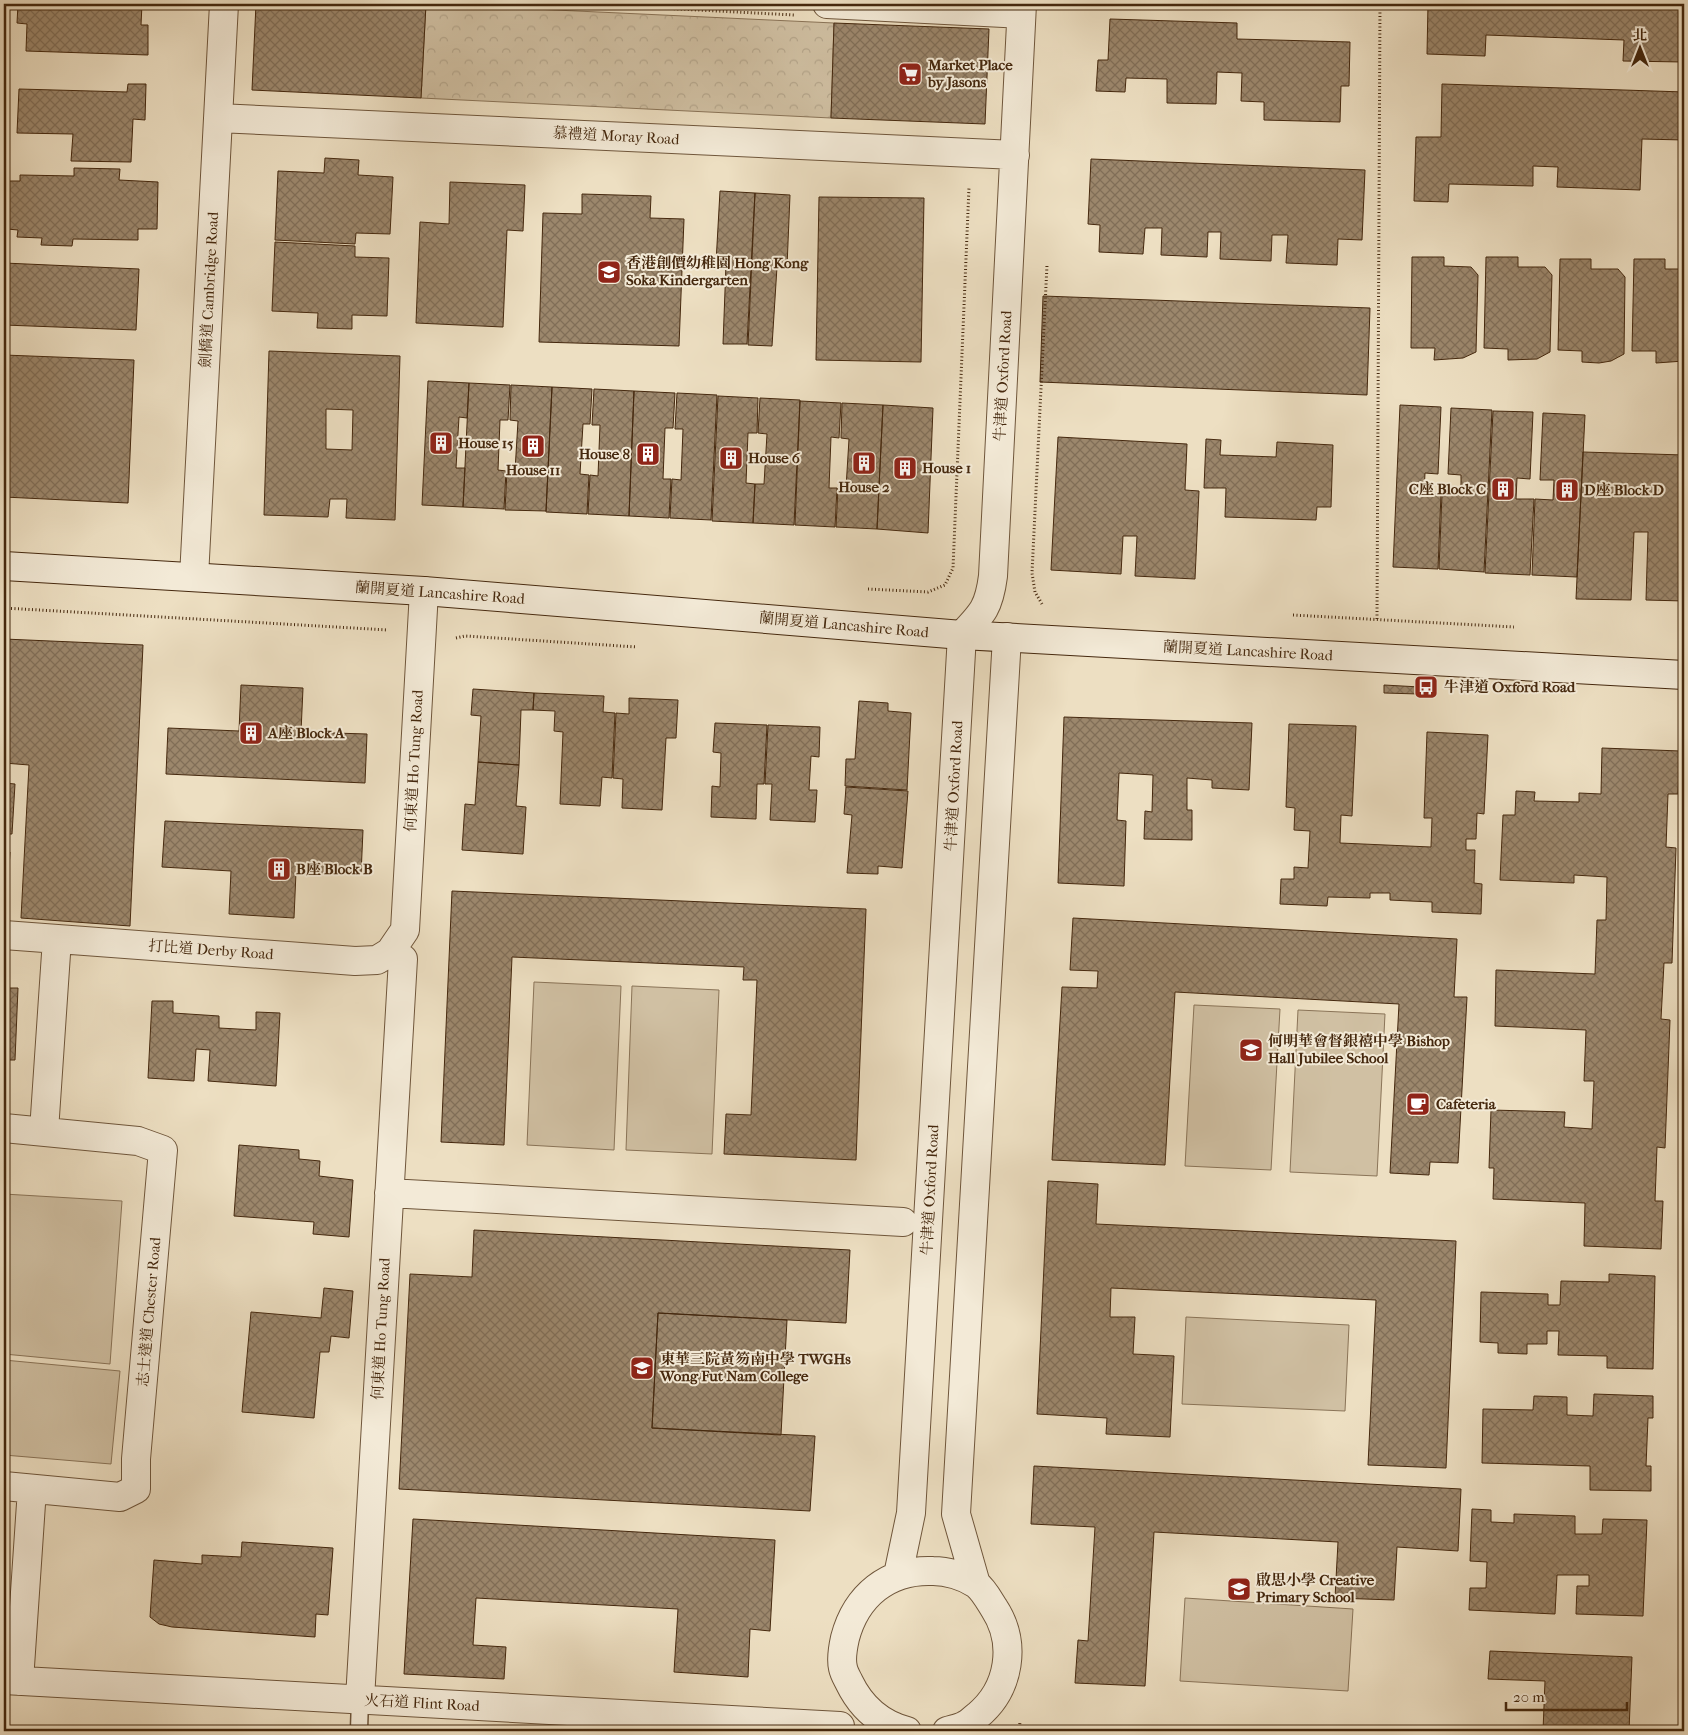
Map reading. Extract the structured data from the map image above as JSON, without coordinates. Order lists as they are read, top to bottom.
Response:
{
  "streets": {
    "street": [
      "慕禮道 Moray Road",
      "劍橋道 Cambridge Road",
      "牛津道 Oxford Road",
      "蘭開夏道 Lancashire Road",
      "何東道 Ho Tung Road",
      "打比道 Derby Road",
      "志士達道 Chester Road",
      "火石道 Flint Road"
    ]
  },
  "crossings": [
    ["慕禮道 Moray Road", "劍橋道 Cambridge Road"],
    ["慕禮道 Moray Road", "牛津道 Oxford Road"],
    ["劍橋道 Cambridge Road", "蘭開夏道 Lancashire Road"],
    ["牛津道 Oxford Road", "蘭開夏道 Lancashire Road"],
    ["蘭開夏道 Lancashire Road", "何東道 Ho Tung Road"],
    ["何東道 Ho Tung Road", "打比道 Derby Road"],
    ["何東道 Ho Tung Road", "火石道 Flint Road"]
  ],
  "places": {
    "supermarket": ["Market Place by Jasons"],
    "school or university": [
      "香港創價幼稚園 Hong Kong Soka Kindergarten",
      "何明華會督銀禧中學 Bishop Hall Jubilee School",
      "東華三院黃笏南中學 TWGHs Wong Fut Nam College",
      "啟思小學 Creative Primary School"
    ],
    "building": [
      "House 15",
      "House 11",
      "House 8",
      "House 6",
      "House 2",
      "House 1",
      "C座 Block C",
      "D座 Block D",
      "A座 Block A",
      "B座 Block B"
    ],
    "bus stop": ["牛津道 Oxford Road"],
    "cafe": ["Cafeteria"]
  },
  "scale_bar": "20 m",
  "north": "top"
}
